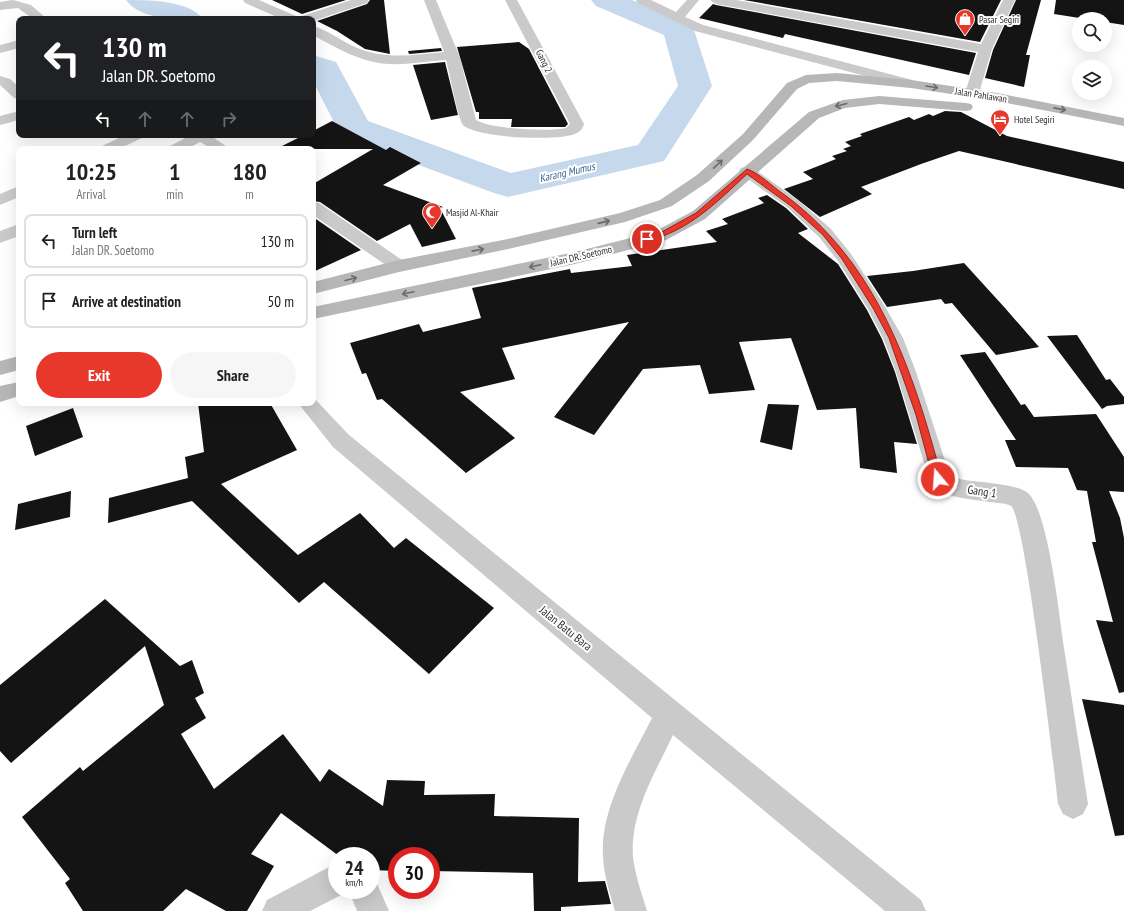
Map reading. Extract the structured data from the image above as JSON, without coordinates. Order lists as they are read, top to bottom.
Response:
{
  "streets": {
    "street": [
      "Gang 2",
      "Jalan Pahlawan",
      "Jalan DR. Soetomo",
      "Gang 1",
      "Jalan Batu Bara"
    ]
  },
  "crossings": [
    ["Jalan Pahlawan", "Jalan DR. Soetomo"],
    ["Jalan DR. Soetomo", "Gang 1"]
  ],
  "one_way": ["Jalan DR. Soetomo"],
  "water": ["Karang Mumus"],
  "places": {
    "shop": ["Pasar Segiri"],
    "hotel": ["Hotel Segiri"],
    "mosque": ["Masjid Al-Khair"]
  },
  "page": {
    "turn": ["130 m", "Jalan DR. Soetomo"],
    "eta": [
      "10:25",
      "Arrival",
      "1",
      "min",
      "180",
      "m"
    ],
    "list": [
      {
        "name": "Turn left",
        "note": "Jalan DR. Soetomo",
        "value": "130 m"
      },
      {
        "name": "Arrive at destination",
        "value": "50 m"
      }
    ],
    "buttons": ["Exit", "Share"],
    "speed": "24 km/h",
    "limit": "30"
  }
}
